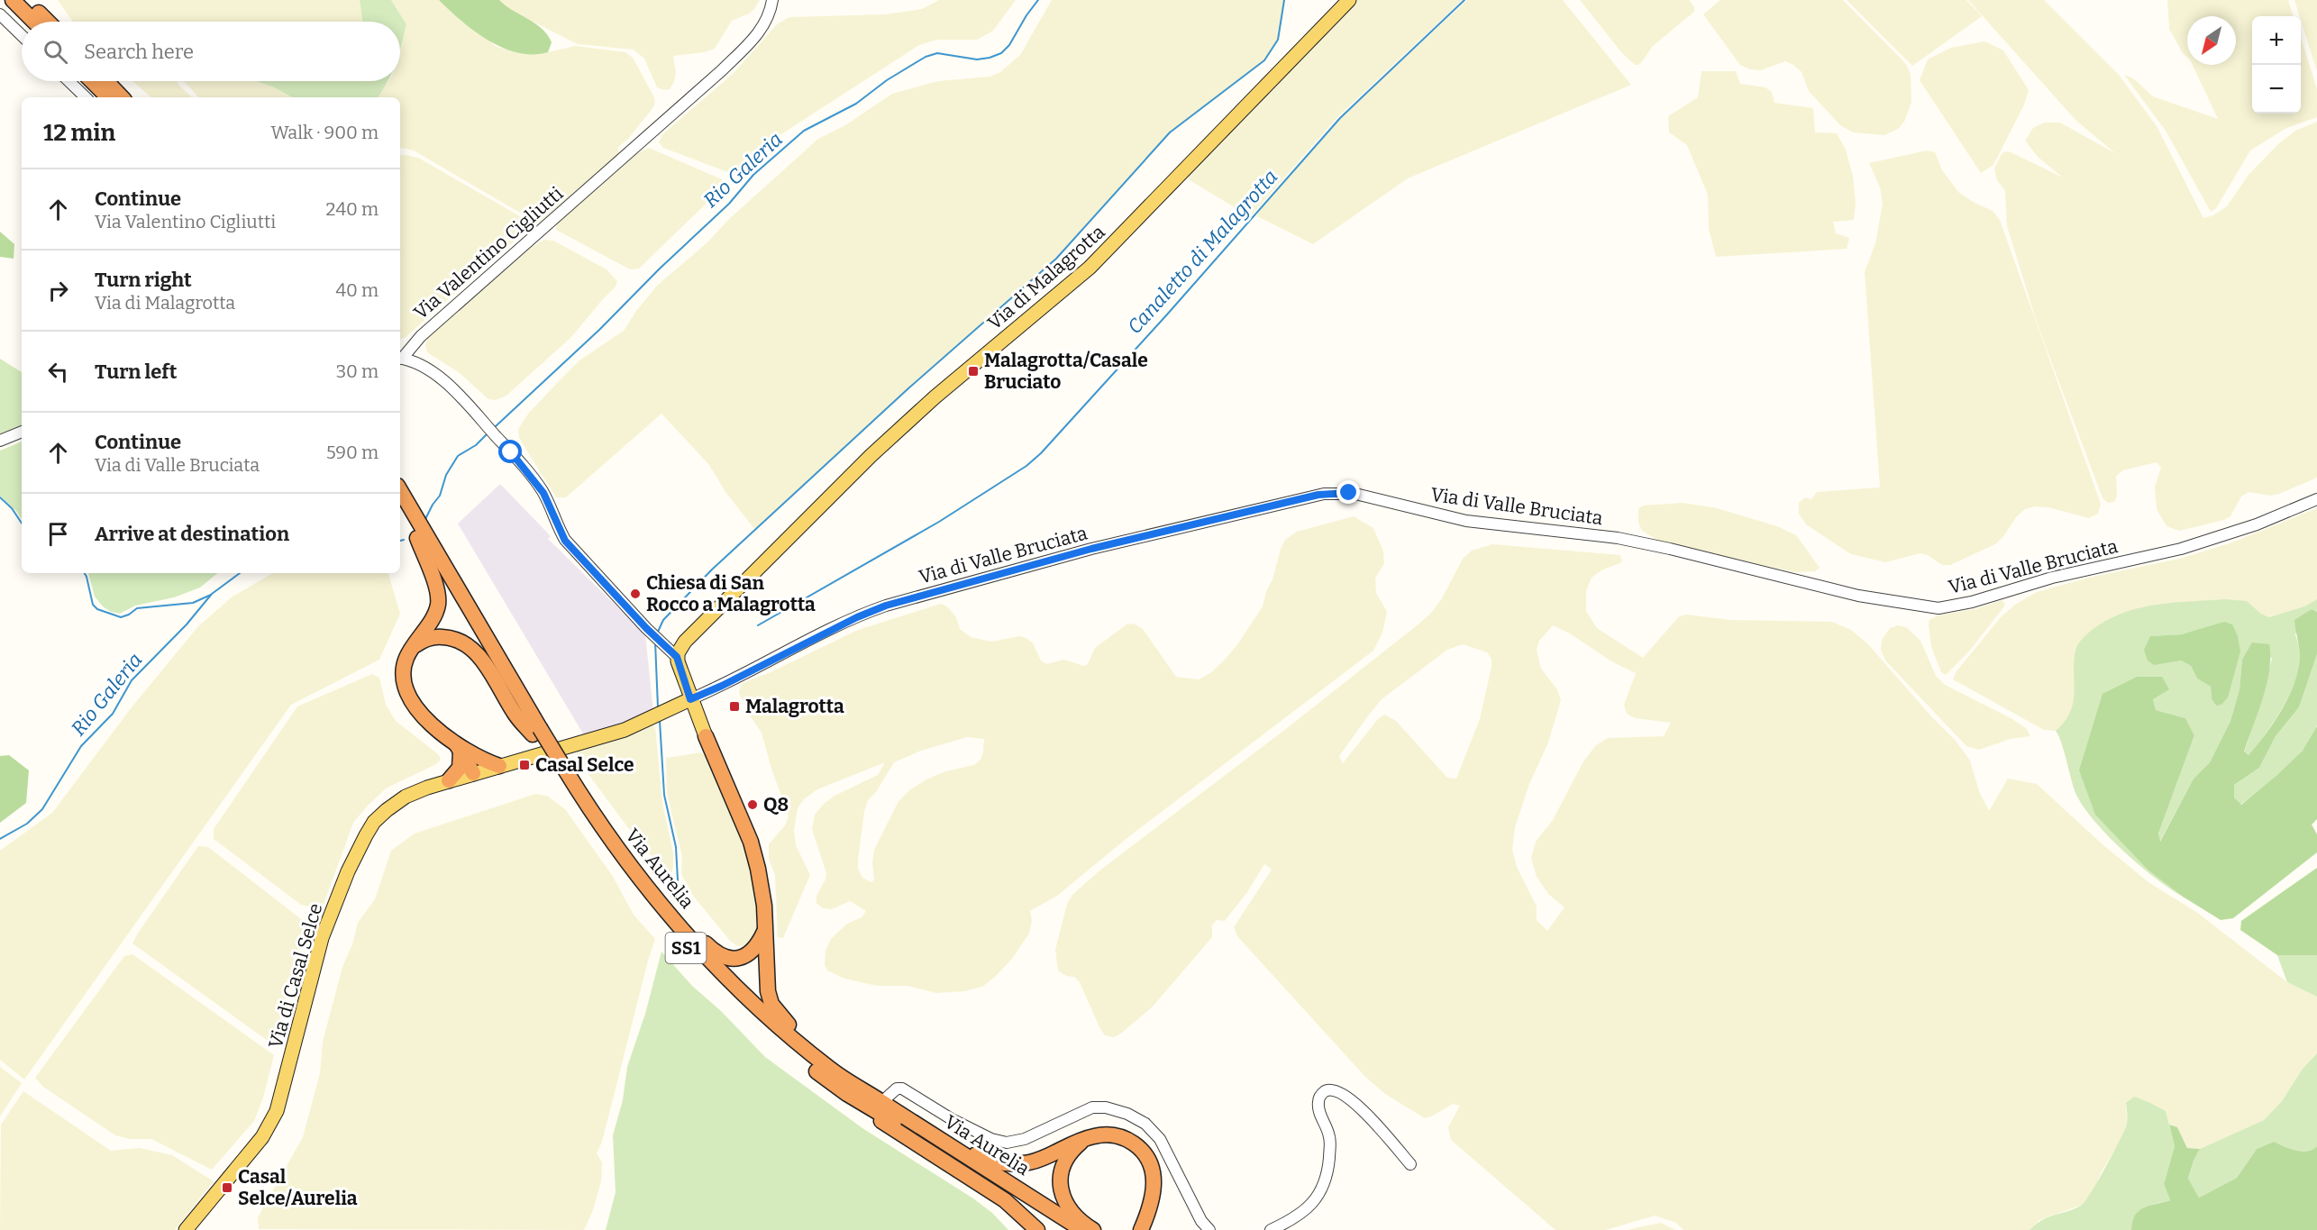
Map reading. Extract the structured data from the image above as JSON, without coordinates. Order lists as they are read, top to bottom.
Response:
{
  "streets": {
    "highway": ["Via Aurelia", "SS1"],
    "main road": ["Via di Malagrotta", "Via di Casal Selce"],
    "street": ["Via Valentino Cigliutti", "Via di Valle Bruciata"]
  },
  "crossings": [
    ["Via Valentino Cigliutti", "Via di Malagrotta"],
    ["Via di Valle Bruciata", "Via di Casal Selce"]
  ],
  "water": ["Rio Galeria", "Canaletto di Malagrotta"],
  "places": {
    "transit": [
      "Malagrotta/Casale Bruciato",
      "Malagrotta",
      "Casal Selce",
      "Casal Selce/Aurelia"
    ],
    "other": ["Chiesa di San Rocco a Malagrotta", "Q8"]
  },
  "north": "bottom left",
  "page": {
    "map_buttons": ["+", "−"],
    "search": "Search here",
    "heading": ["12 min", "Walk · 900 m"],
    "list": [
      ["Continue", "Via Valentino Cigliutti", "240 m"],
      ["Turn right", "Via di Malagrotta", "40 m"],
      ["Turn left", "30 m"],
      ["Continue", "Via di Valle Bruciata", "590 m"],
      "Arrive at destination"
    ]
  }
}
